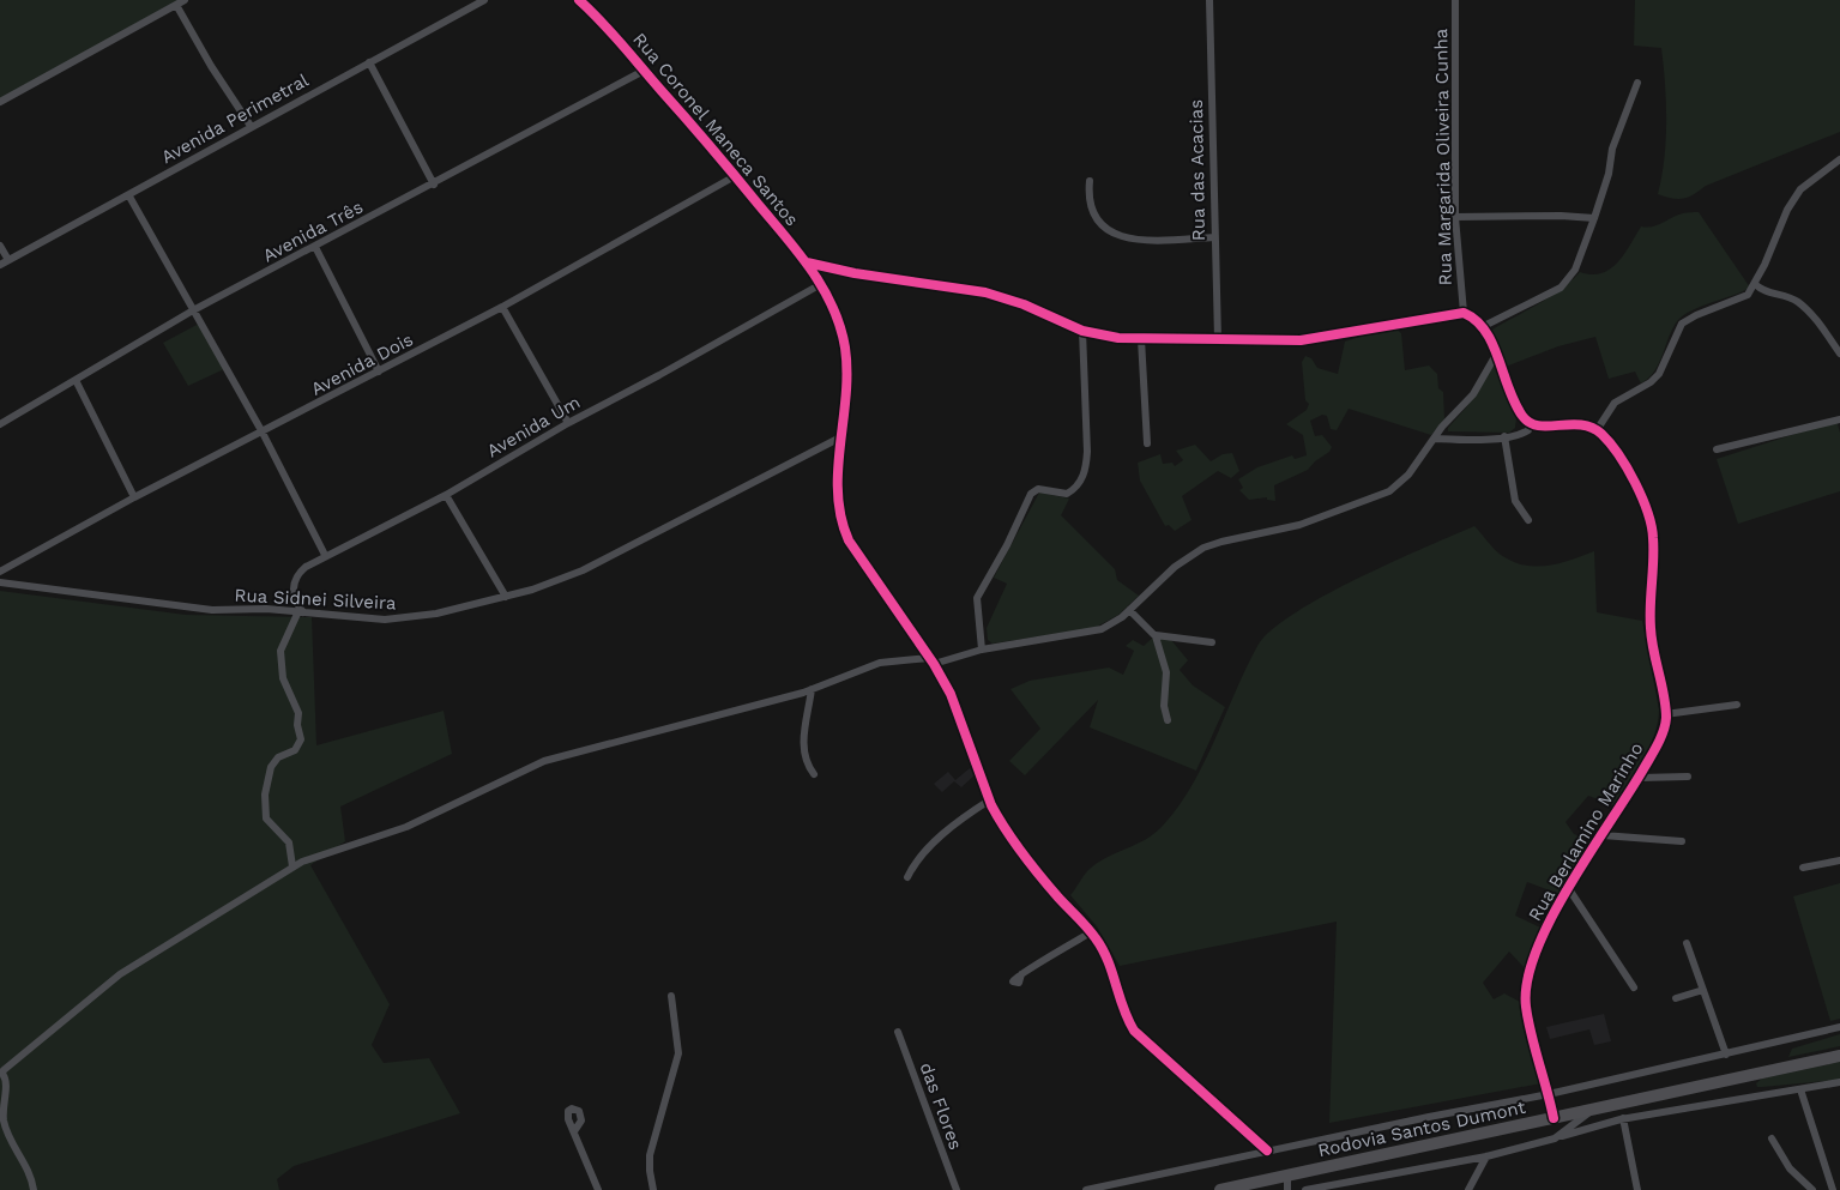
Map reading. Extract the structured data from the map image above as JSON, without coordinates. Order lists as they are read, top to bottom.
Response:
{
  "streets": {
    "highway": ["Rodovia Santos Dumont"],
    "street": [
      "Avenida Perimetral",
      "Rua Coronel Maneca Santos",
      "Rua Margarida Oliveira Cunha",
      "Rua das Acacias",
      "Avenida Três",
      "Avenida Dois",
      "Avenida Um",
      "Rua Sidnei Silveira",
      "Rua Berlamino Marinho",
      "das Flores"
    ]
  },
  "crossings": [
    ["Rua Coronel Maneca Santos", "Avenida Três"],
    ["Rua Coronel Maneca Santos", "Avenida Dois"],
    ["Rua Coronel Maneca Santos", "Avenida Um"],
    ["Rua Coronel Maneca Santos", "Rua Sidnei Silveira"],
    ["Avenida Um", "Rua Sidnei Silveira"],
    ["Rua Berlamino Marinho", "Rodovia Santos Dumont"]
  ]
}
